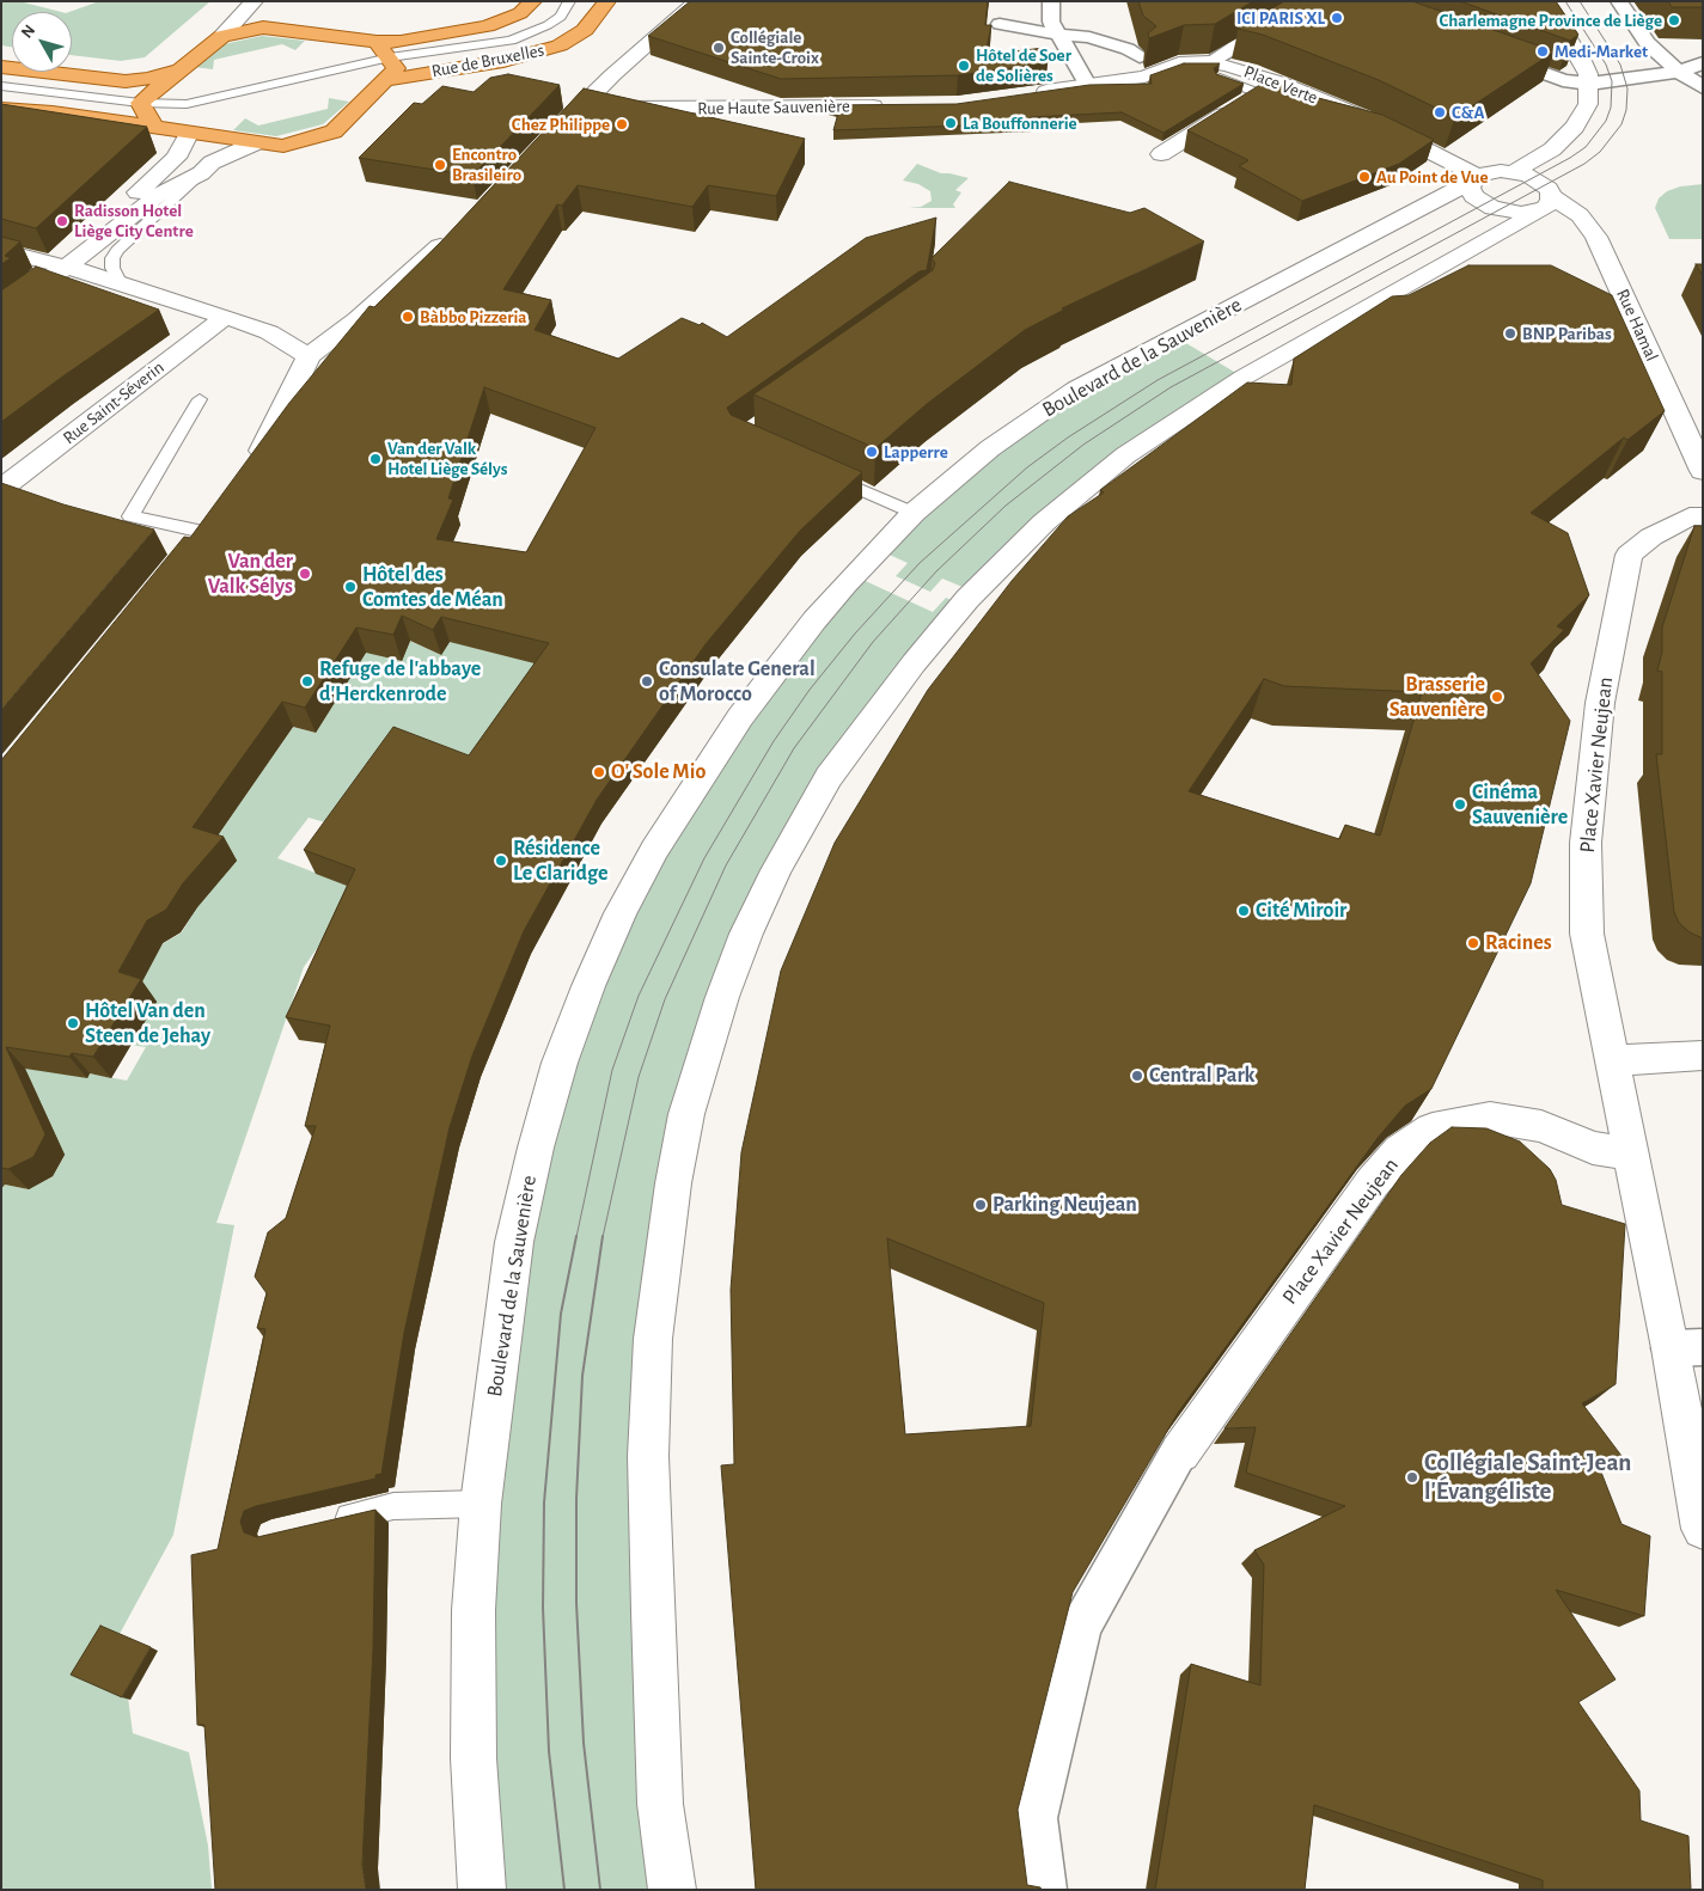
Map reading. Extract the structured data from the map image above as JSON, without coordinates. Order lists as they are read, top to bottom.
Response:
{
  "streets": {
    "main road": ["Rue de Bruxelles"],
    "street": [
      "Place Verte",
      "Rue Haute Sauvenière",
      "Rue Hamal",
      "Boulevard de la Sauvenière",
      "Rue Saint-Séverin",
      "Place Xavier Neujean"
    ]
  },
  "crossings": [
    ["Place Verte", "Boulevard de la Sauvenière"]
  ],
  "places": [
    "ICI PARIS XL",
    "Charlemagne Province de Liège",
    "Collégiale Sainte-Croix",
    "Medi-Market",
    "Hôtel de Soer de Solières",
    "C&A",
    "La Bouffonnerie",
    "Chez Philippe",
    "Encontro Brasileiro",
    "Au Point de Vue",
    "Radisson Hotel Liège City Centre",
    "Bàbbo Pizzeria",
    "BNP Paribas",
    "Lapperre",
    "Van der Valk Hotel Liège Sélys",
    "Van der Valk Sélys",
    "Hôtel des Comtes de Méan",
    "Refuge de l'abbaye d'Herckenrode",
    "Consulate General of Morocco",
    "Brasserie Sauvenière",
    "O' Sole Mio",
    "Cinéma Sauvenière",
    "Résidence Le Claridge",
    "Cité Miroir",
    "Racines",
    "Hôtel Van den Steen de Jehay",
    "Central Park",
    "Parking Neujean",
    "Collégiale Saint-Jean l'Évangéliste"
  ],
  "north": "top left"
}
